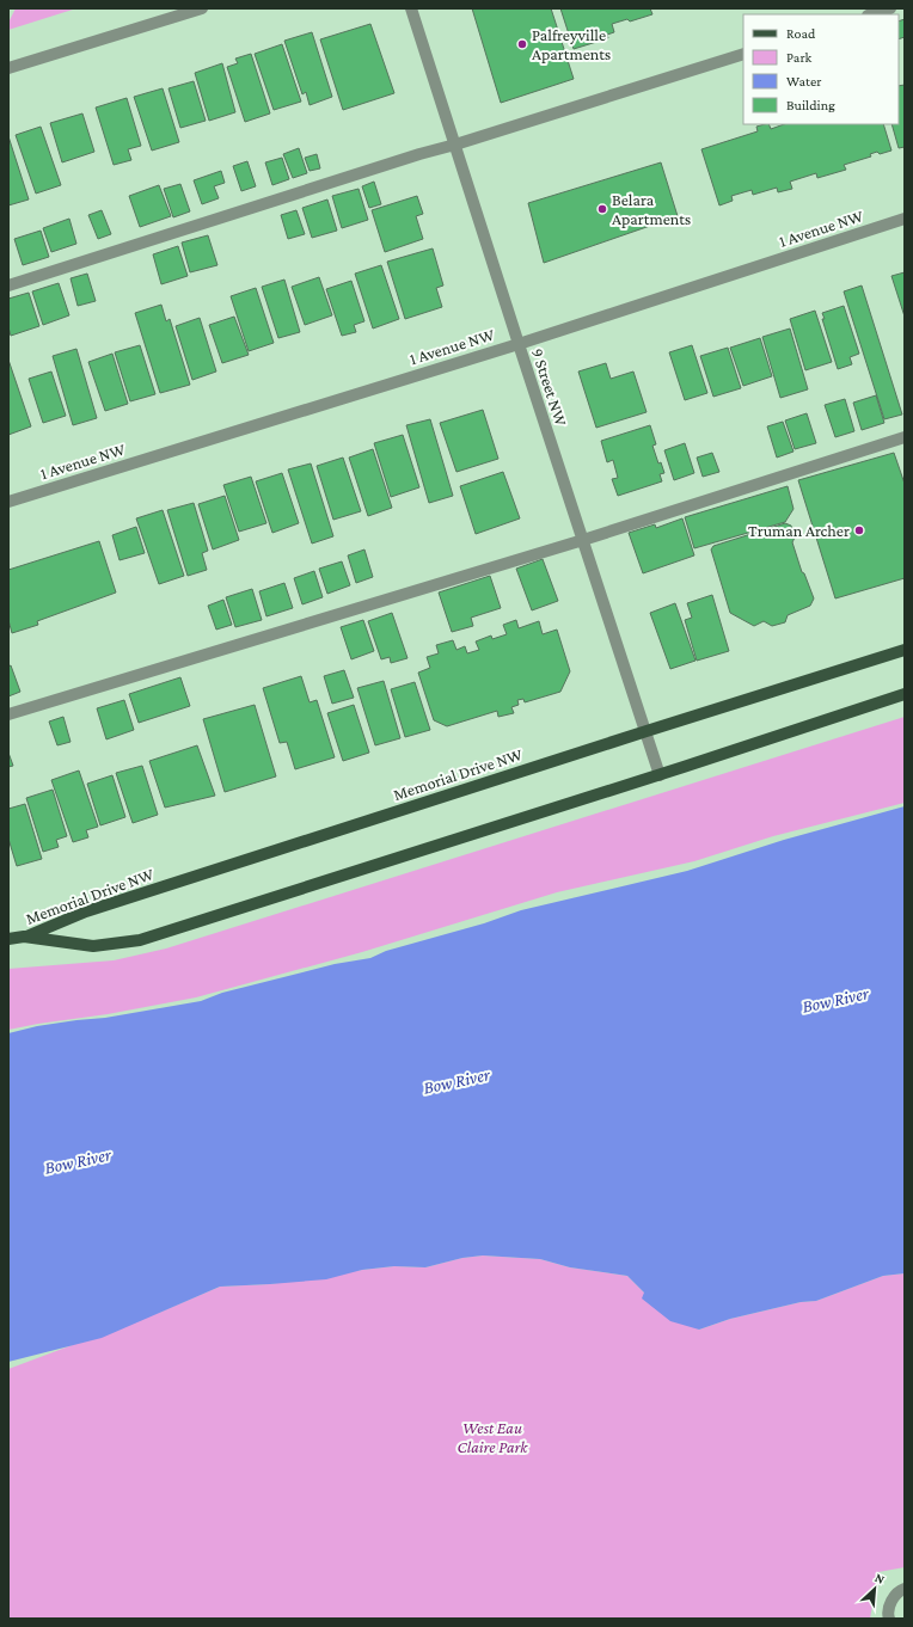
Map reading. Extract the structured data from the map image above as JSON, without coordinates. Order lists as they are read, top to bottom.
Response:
{
  "streets": {
    "main road": ["Memorial Drive NW"],
    "street": ["1 Avenue NW", "9 Street NW"]
  },
  "crossings": [
    ["1 Avenue NW", "9 Street NW"],
    ["9 Street NW", "Memorial Drive NW"]
  ],
  "water": ["Bow River"],
  "parks": ["West Eau Claire Park"],
  "places": ["Palfreyville Apartments", "Belara Apartments", "Truman Archer"],
  "legend": [
    "Road",
    "Park",
    "Water",
    "Building"
  ],
  "north": "top right"
}
